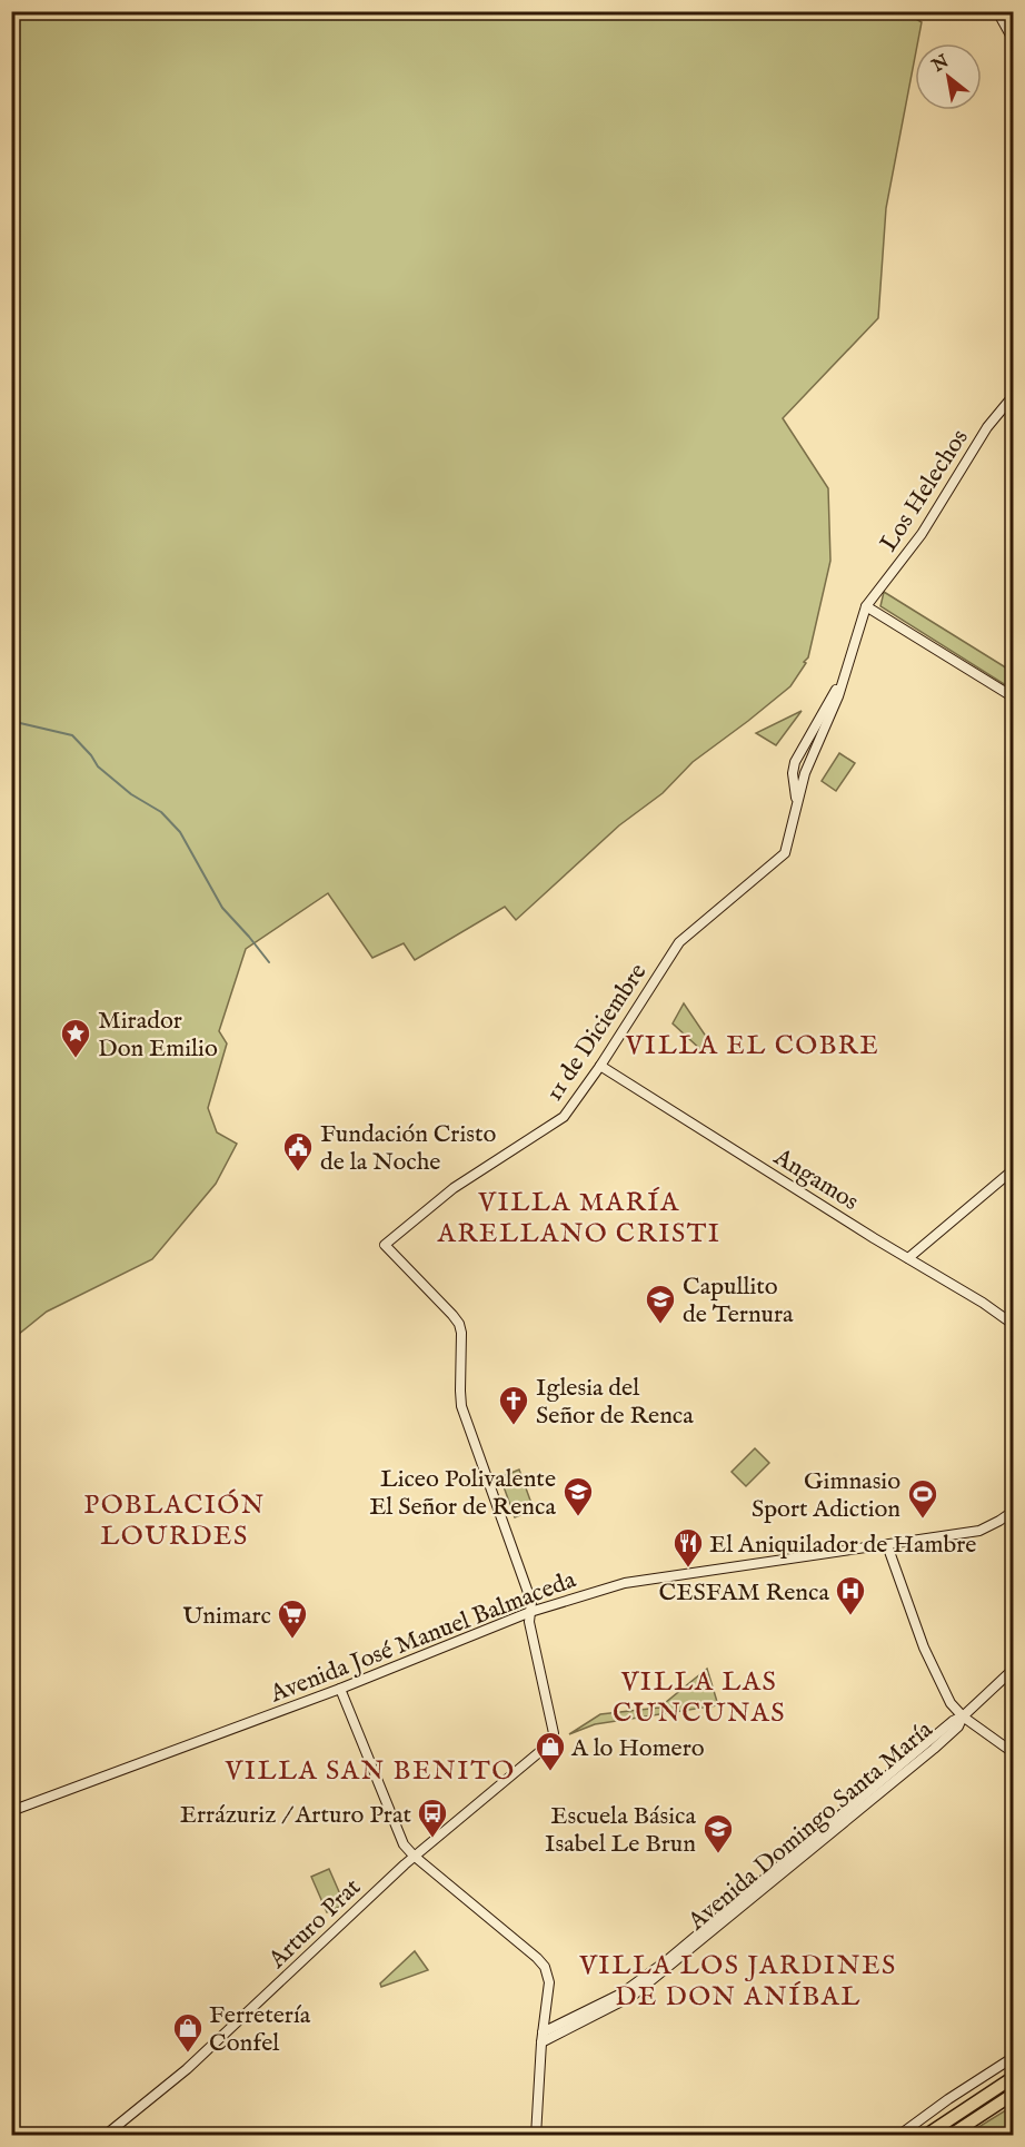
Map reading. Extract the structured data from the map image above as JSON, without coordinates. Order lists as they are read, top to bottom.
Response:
{
  "streets": {
    "street": [
      "Los Helechos",
      "11 de Diciembre",
      "Angamos",
      "Avenida José Manuel Balmaceda",
      "Avenida Domingo Santa María",
      "Arturo Prat"
    ]
  },
  "crossings": [
    ["Los Helechos", "11 de Diciembre"],
    ["11 de Diciembre", "Angamos"],
    ["11 de Diciembre", "Avenida José Manuel Balmaceda"],
    ["11 de Diciembre", "Arturo Prat"],
    ["Avenida José Manuel Balmaceda", "Arturo Prat"]
  ],
  "districts": [
    "VILLA EL COBRE",
    "VILLA MARÍA ARELLANO CRISTI",
    "POBLACIÓN LOURDES",
    "VILLA LAS CUNCUNAS",
    "VILLA SAN BENITO",
    "VILLA LOS JARDINES DE DON ANÍBAL"
  ],
  "places": {
    "place": ["Mirador Don Emilio"],
    "public building": ["Fundación Cristo de la Noche"],
    "school or university": ["Capullito de Ternura", "Liceo Polivalente El Señor de Renca", "Escuela Básica Isabel Le Brun"],
    "church": ["Iglesia del Señor de Renca"],
    "sports": ["Gimnasio Sport Adiction"],
    "restaurant": ["El Aniquilador de Hambre"],
    "hospital": ["CESFAM Renca"],
    "supermarket": ["Unimarc"],
    "shop": ["A lo Homero", "Ferretería Confel"],
    "bus stop": ["Errázuriz / Arturo Prat"]
  },
  "north": "top left"
}
